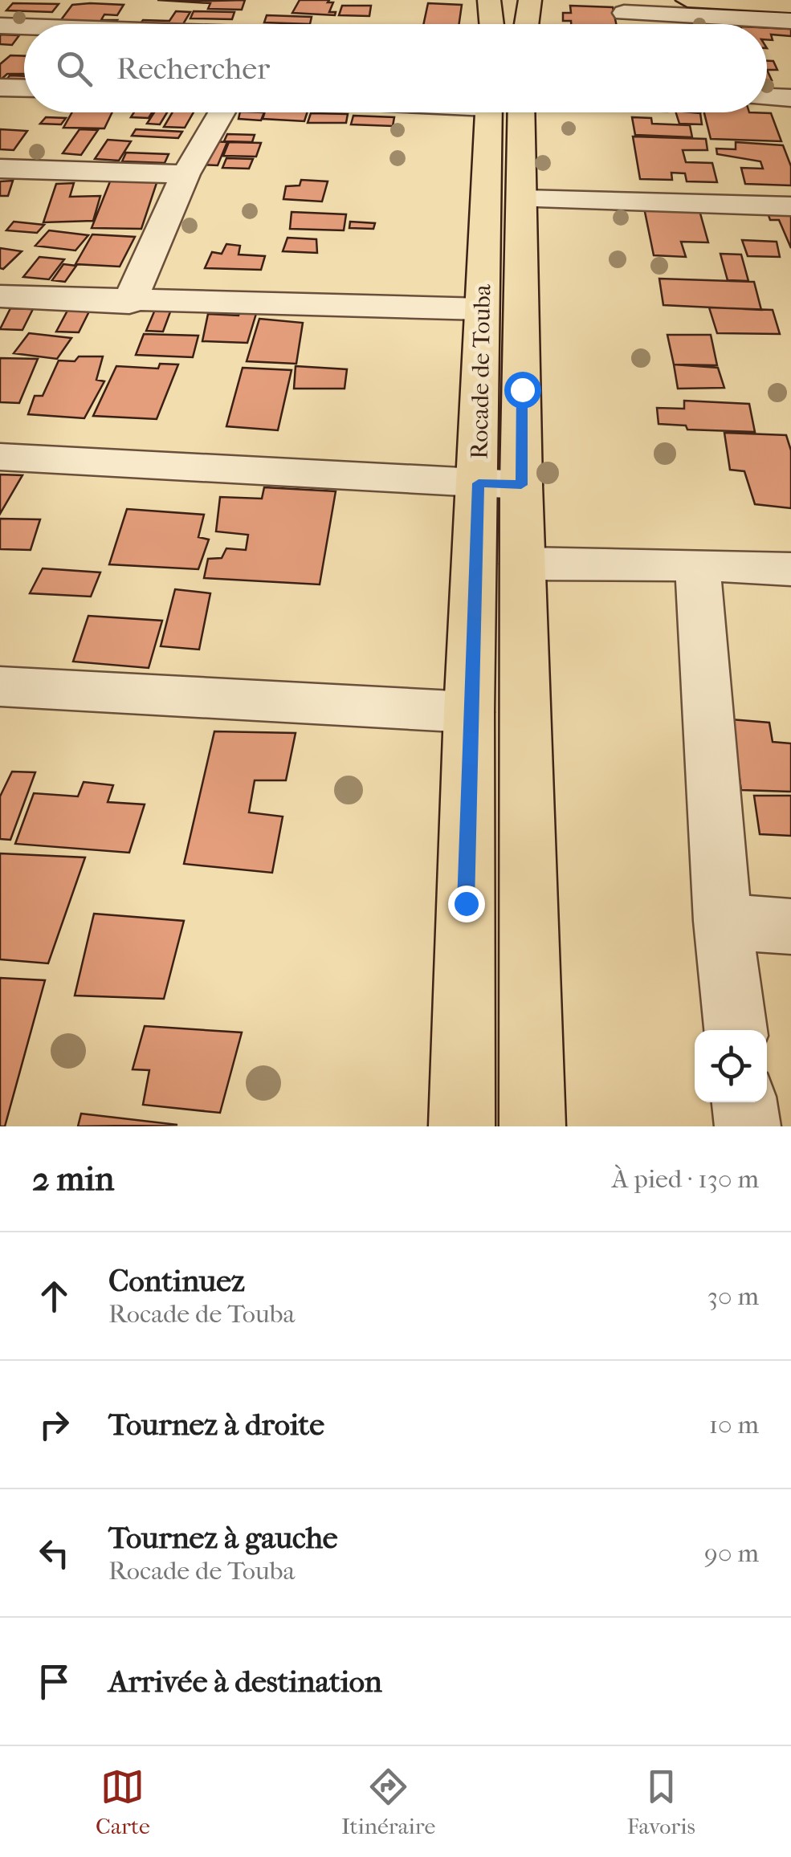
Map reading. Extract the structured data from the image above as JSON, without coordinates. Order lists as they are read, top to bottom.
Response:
{
  "streets": {
    "main road": ["Rocade de Touba"]
  },
  "page": {
    "search": "Rechercher",
    "heading": ["2 min", "À pied · 130 m"],
    "list": [
      ["Continuez", "Rocade de Touba", "30 m"],
      ["Tournez à droite", "10 m"],
      ["Tournez à gauche", "Rocade de Touba", "90 m"],
      "Arrivée à destination"
    ],
    "nav": ["Carte", "Itinéraire", "Favoris"]
  }
}
